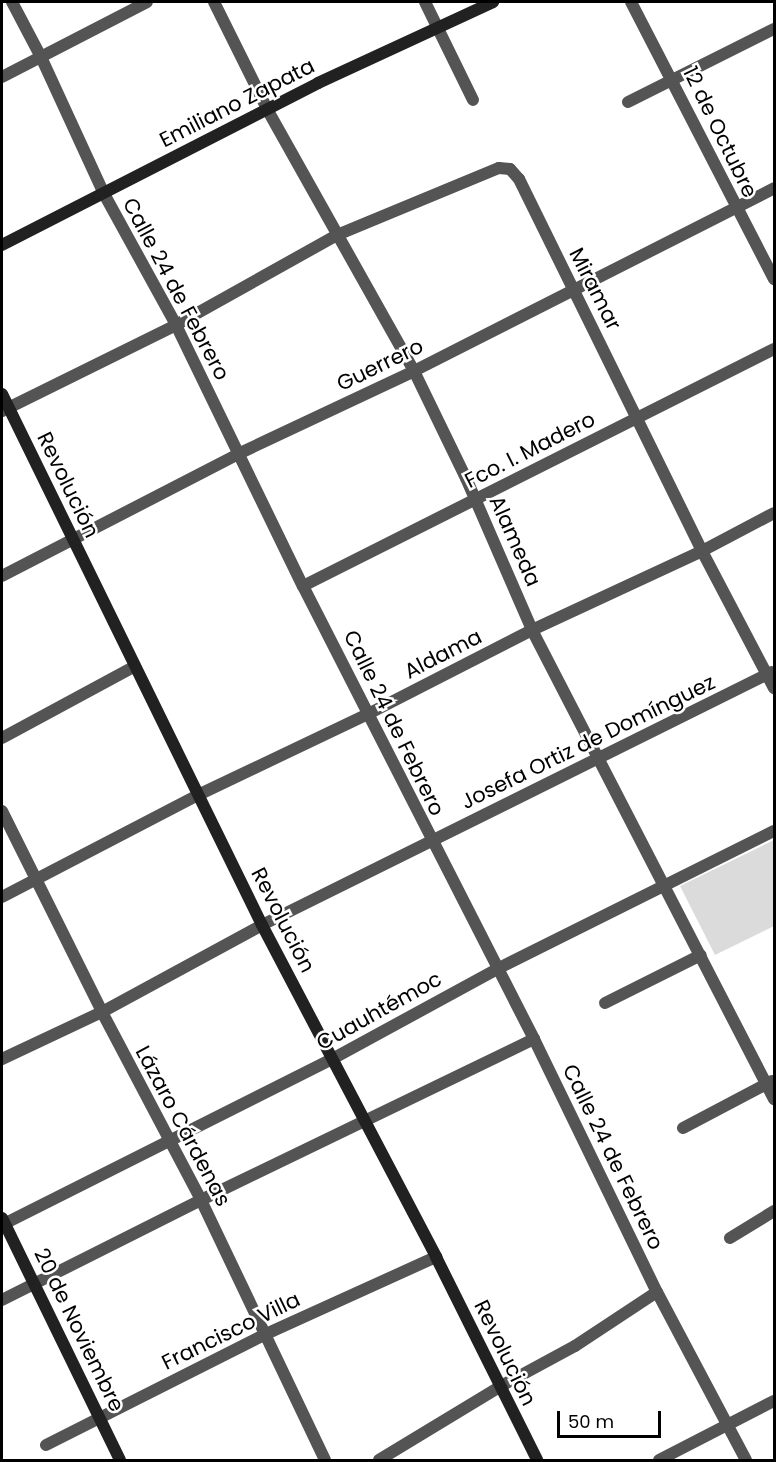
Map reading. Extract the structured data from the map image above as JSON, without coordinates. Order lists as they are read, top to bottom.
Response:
{
  "streets": {
    "street": [
      "Emiliano Zapata",
      "12 de Octubre",
      "Calle 24 de Febrero",
      "Miramar",
      "Guerrero",
      "Fco. I. Madero",
      "Revolución",
      "Alameda",
      "Aldama",
      "Josefa Ortiz de Domínguez",
      "Cuauhtémoc",
      "Lázaro Cárdenas",
      "20 de Noviembre",
      "Francisco Villa"
    ]
  },
  "crossings": [
    ["Emiliano Zapata", "Calle 24 de Febrero"],
    ["Emiliano Zapata", "Alameda"],
    ["12 de Octubre", "Guerrero"],
    ["Calle 24 de Febrero", "Guerrero"],
    ["Calle 24 de Febrero", "Fco. I. Madero"],
    ["Calle 24 de Febrero", "Aldama"],
    ["Calle 24 de Febrero", "Josefa Ortiz de Domínguez"],
    ["Calle 24 de Febrero", "Cuauhtémoc"],
    ["Miramar", "Guerrero"],
    ["Miramar", "Fco. I. Madero"],
    ["Miramar", "Alameda"],
    ["Miramar", "Aldama"],
    ["Miramar", "Josefa Ortiz de Domínguez"],
    ["Guerrero", "Revolución"],
    ["Guerrero", "Alameda"],
    ["Fco. I. Madero", "Alameda"],
    ["Revolución", "Aldama"],
    ["Revolución", "Josefa Ortiz de Domínguez"],
    ["Revolución", "Cuauhtémoc"],
    ["Revolución", "Francisco Villa"],
    ["Alameda", "Aldama"],
    ["Alameda", "Josefa Ortiz de Domínguez"],
    ["Alameda", "Cuauhtémoc"],
    ["Aldama", "Lázaro Cárdenas"],
    ["Josefa Ortiz de Domínguez", "Lázaro Cárdenas"],
    ["Cuauhtémoc", "Lázaro Cárdenas"],
    ["Cuauhtémoc", "20 de Noviembre"],
    ["Lázaro Cárdenas", "Francisco Villa"],
    ["20 de Noviembre", "Francisco Villa"]
  ],
  "scale_bar": "50 m"
}
